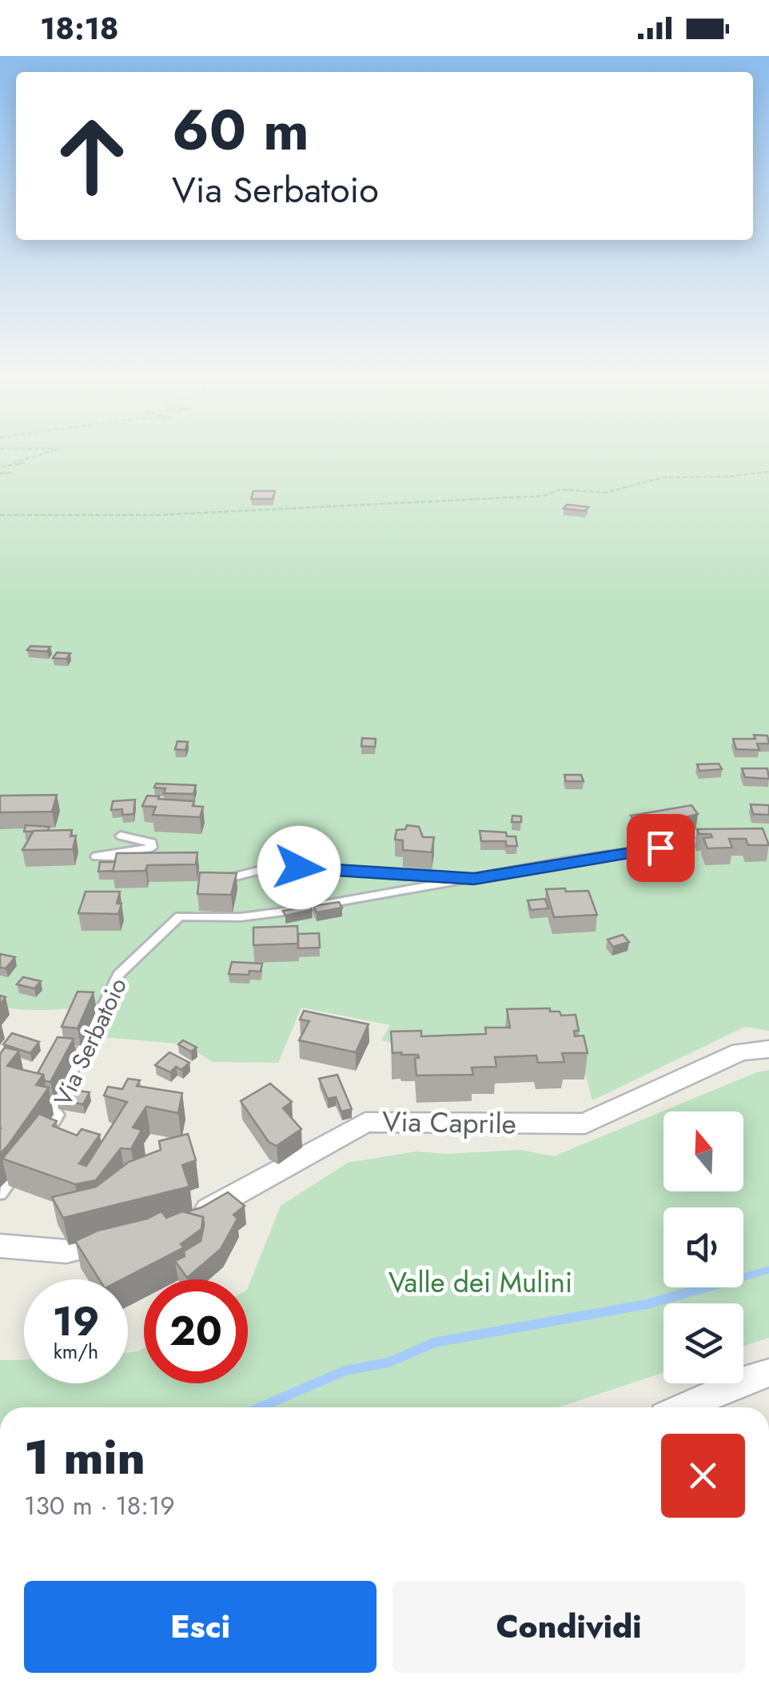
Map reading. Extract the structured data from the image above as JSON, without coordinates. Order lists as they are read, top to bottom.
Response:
{
  "streets": {
    "street": ["Via Caprile"],
    "lane": ["Via Serbatoio"]
  },
  "parks": ["Valle dei Mulini"],
  "north": "top",
  "page": {
    "status": "18:18",
    "turn": ["60 m", "Via Serbatoio"],
    "speed": "19 km/h",
    "limit": "20",
    "heading": ["1 min", "130 m · 18:19"],
    "buttons": ["Esci", "Condividi"]
  }
}
